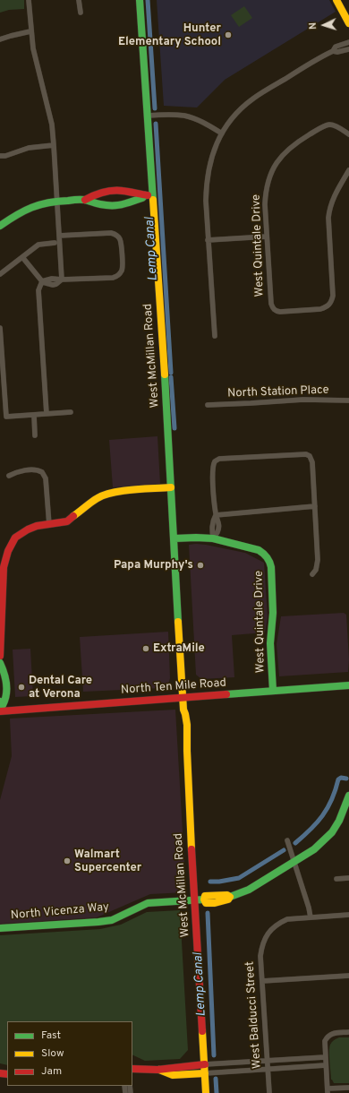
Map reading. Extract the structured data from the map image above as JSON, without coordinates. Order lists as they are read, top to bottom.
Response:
{
  "streets": {
    "main road": [
      "West Quintale Drive",
      "West McMillan Road",
      "North Ten Mile Road",
      "North Vicenza Way"
    ],
    "street": ["North Station Place", "West Balducci Street"]
  },
  "crossings": [
    ["West Quintale Drive", "North Ten Mile Road"],
    ["West McMillan Road", "North Ten Mile Road"],
    ["West McMillan Road", "North Vicenza Way"]
  ],
  "water": ["Lemp Canal"],
  "places": [
    "Hunter Elementary School",
    "Papa Murphy's",
    "ExtraMile",
    "Dental Care at Verona",
    "Walmart Supercenter"
  ],
  "legend": ["Fast", "Slow", "Jam"],
  "north": "left"
}
